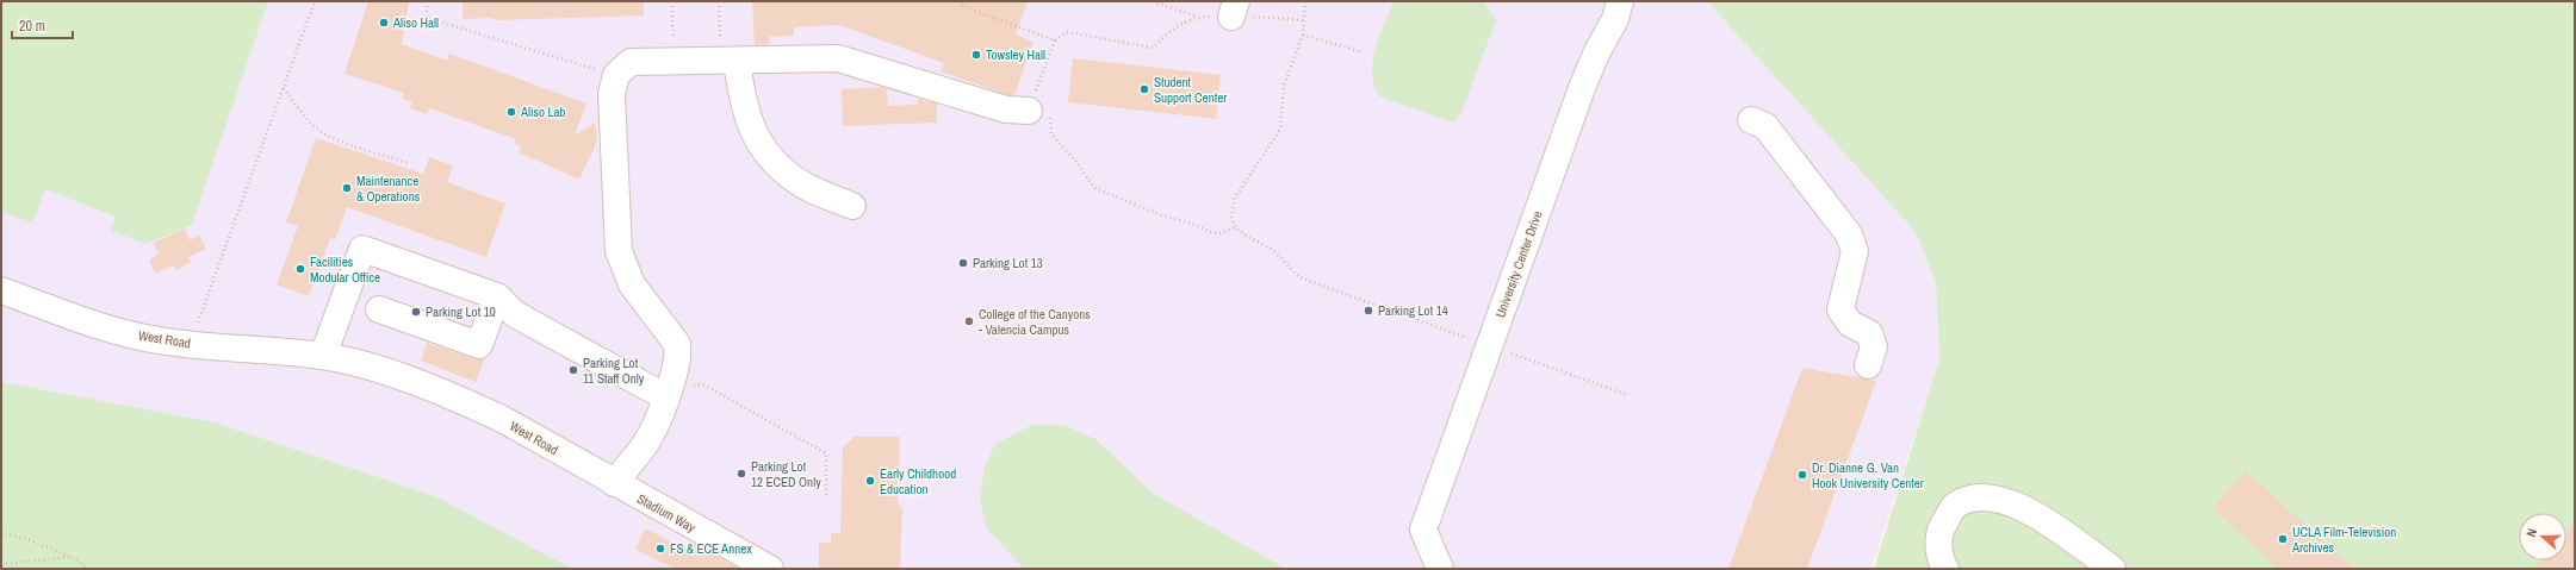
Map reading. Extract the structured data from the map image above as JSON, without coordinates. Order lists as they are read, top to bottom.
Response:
{
  "streets": {
    "street": ["University Center Drive", "West Road", "Stadium Way"]
  },
  "crossings": [
    ["West Road", "Stadium Way"]
  ],
  "places": [
    "Aliso Hall",
    "Towsley Hall",
    "Student Support Center",
    "Aliso Lab",
    "Maintenance & Operations",
    "Parking Lot 13",
    "Facilities Modular Office",
    "Parking Lot 14",
    "Parking Lot 10",
    "College of the Canyons - Valencia Campus",
    "Parking Lot 11 Staff Only",
    "Parking Lot 12 ECED Only",
    "Dr. Dianne G. Van Hook University Center",
    "Early Childhood Education",
    "UCLA Film-Television Archives",
    "FS & ECE Annex"
  ],
  "scale_bar": "20 m",
  "north": "left"
}
